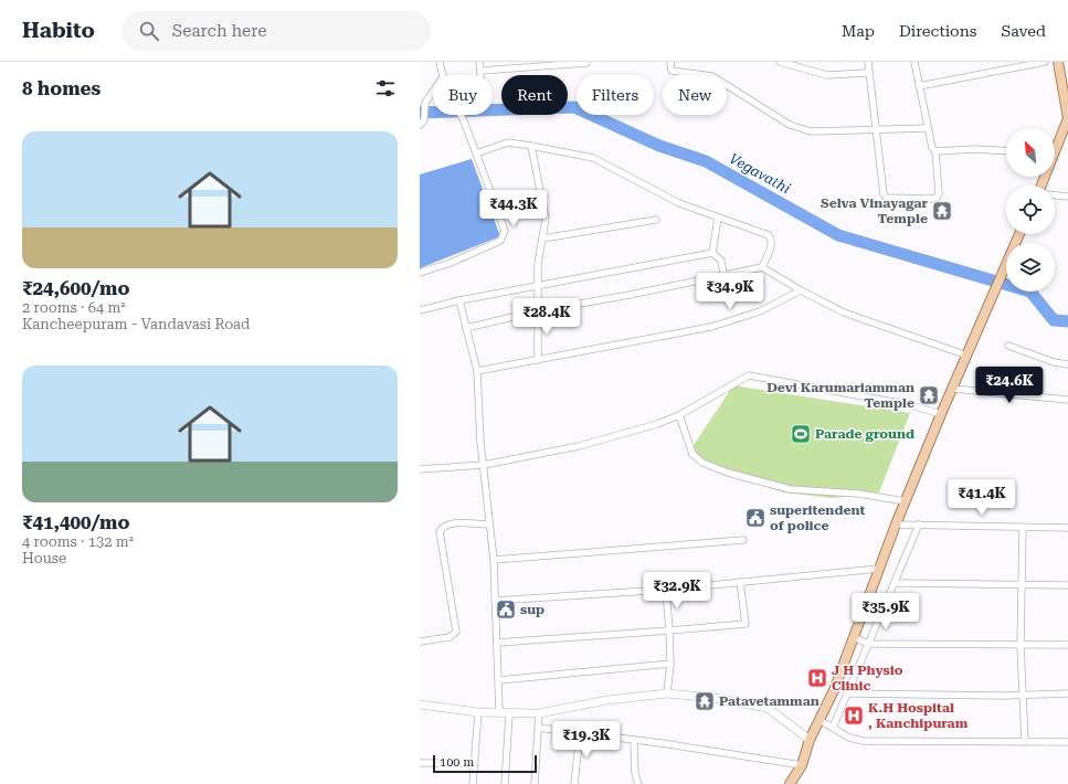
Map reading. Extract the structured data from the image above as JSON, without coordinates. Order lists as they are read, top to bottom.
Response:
{
  "water": ["Vegavathi"],
  "places": {
    "temple": ["Selva Vinayagar Temple", "Devi Karumariamman Temple", "Patavetamman"],
    "sports": ["Parade ground"],
    "public building": ["superitendent of police", "sup"],
    "hospital": ["J H Physio Clinic", "K.H Hospital , Kanchipuram"]
  },
  "scale_bar": "100 m",
  "north": "top left",
  "page": {
    "header": "Habito",
    "search": "Search here",
    "nav": ["Map", "Directions", "Saved"],
    "heading": "8 homes",
    "chip": [
      "Buy",
      "Rent",
      "Filters",
      "New"
    ],
    "list": [
      {
        "name": "₹24,600/mo",
        "note": "2 rooms · 64 m² · Kancheepuram - Vandavasi Road"
      },
      {
        "name": "₹41,400/mo",
        "note": "4 rooms · 132 m² · House"
      }
    ],
    "price": [
      "₹44.3K",
      "₹34.9K",
      "₹28.4K",
      "₹24.6K",
      "₹41.4K",
      "₹32.9K",
      "₹35.9K",
      "₹19.3K"
    ],
    "scale": "100 m"
  }
}
